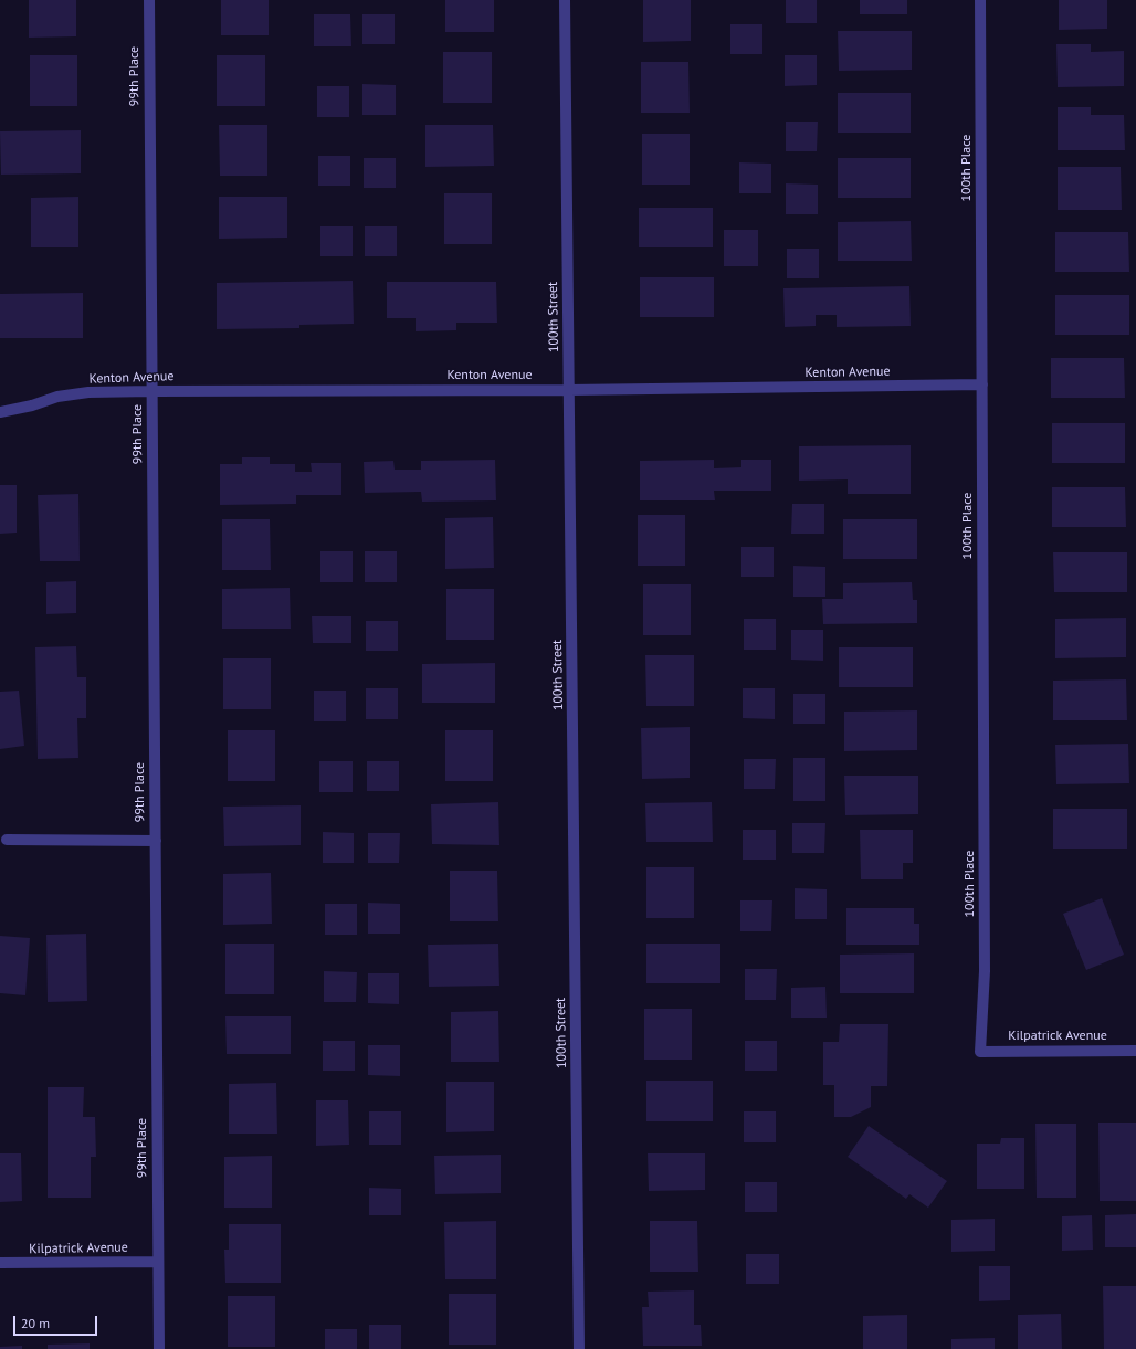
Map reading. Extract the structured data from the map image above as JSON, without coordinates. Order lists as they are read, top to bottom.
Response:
{
  "streets": {
    "street": [
      "99th Place",
      "100th Place",
      "100th Street",
      "Kenton Avenue",
      "Kilpatrick Avenue"
    ]
  },
  "crossings": [
    ["99th Place", "Kenton Avenue"],
    ["99th Place", "Kilpatrick Avenue"],
    ["100th Place", "Kenton Avenue"],
    ["100th Place", "Kilpatrick Avenue"],
    ["100th Street", "Kenton Avenue"]
  ],
  "scale_bar": "20 m"
}
